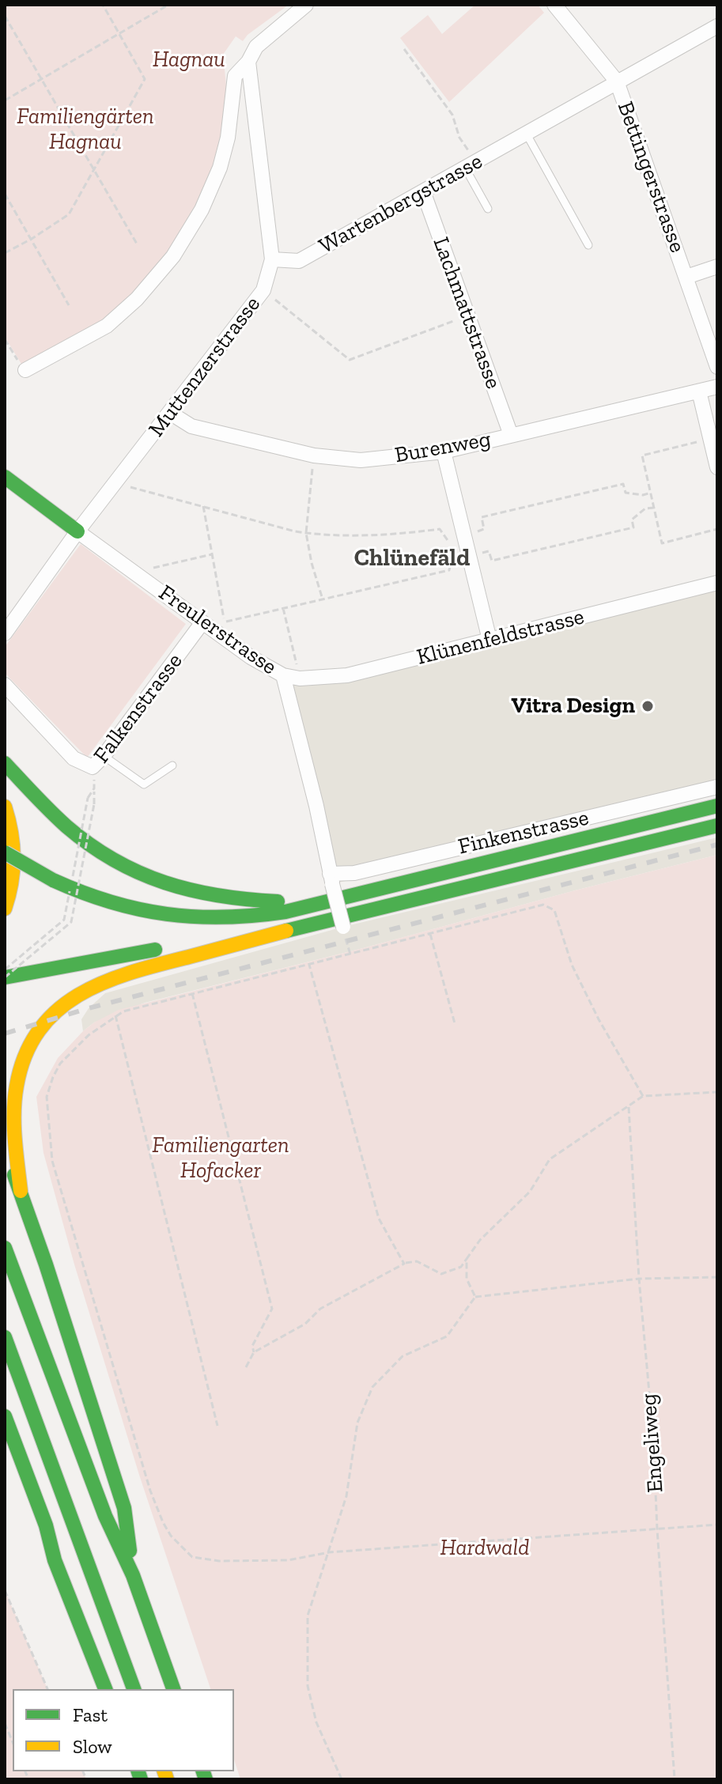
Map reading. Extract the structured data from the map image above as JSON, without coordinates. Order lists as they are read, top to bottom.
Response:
{
  "streets": {
    "main road": ["Freulerstrasse"],
    "street": [
      "Bettingerstrasse",
      "Wartenbergstrasse",
      "Lachmattstrasse",
      "Muttenzerstrasse",
      "Burenweg",
      "Klünenfeldstrasse",
      "Falkenstrasse",
      "Finkenstrasse"
    ],
    "path": ["Engeliweg"]
  },
  "crossings": [
    ["Bettingerstrasse", "Wartenbergstrasse"],
    ["Wartenbergstrasse", "Lachmattstrasse"],
    ["Wartenbergstrasse", "Muttenzerstrasse"],
    ["Lachmattstrasse", "Burenweg"],
    ["Muttenzerstrasse", "Burenweg"],
    ["Muttenzerstrasse", "Freulerstrasse"],
    ["Freulerstrasse", "Klünenfeldstrasse"],
    ["Freulerstrasse", "Falkenstrasse"],
    ["Freulerstrasse", "Finkenstrasse"]
  ],
  "districts": ["Chlünefäld"],
  "parks": [
    "Hagnau",
    "Familiengärten Hagnau",
    "Familiengarten Hofacker",
    "Hardwald"
  ],
  "places": ["Vitra Design"],
  "legend": ["Fast", "Slow"]
}
